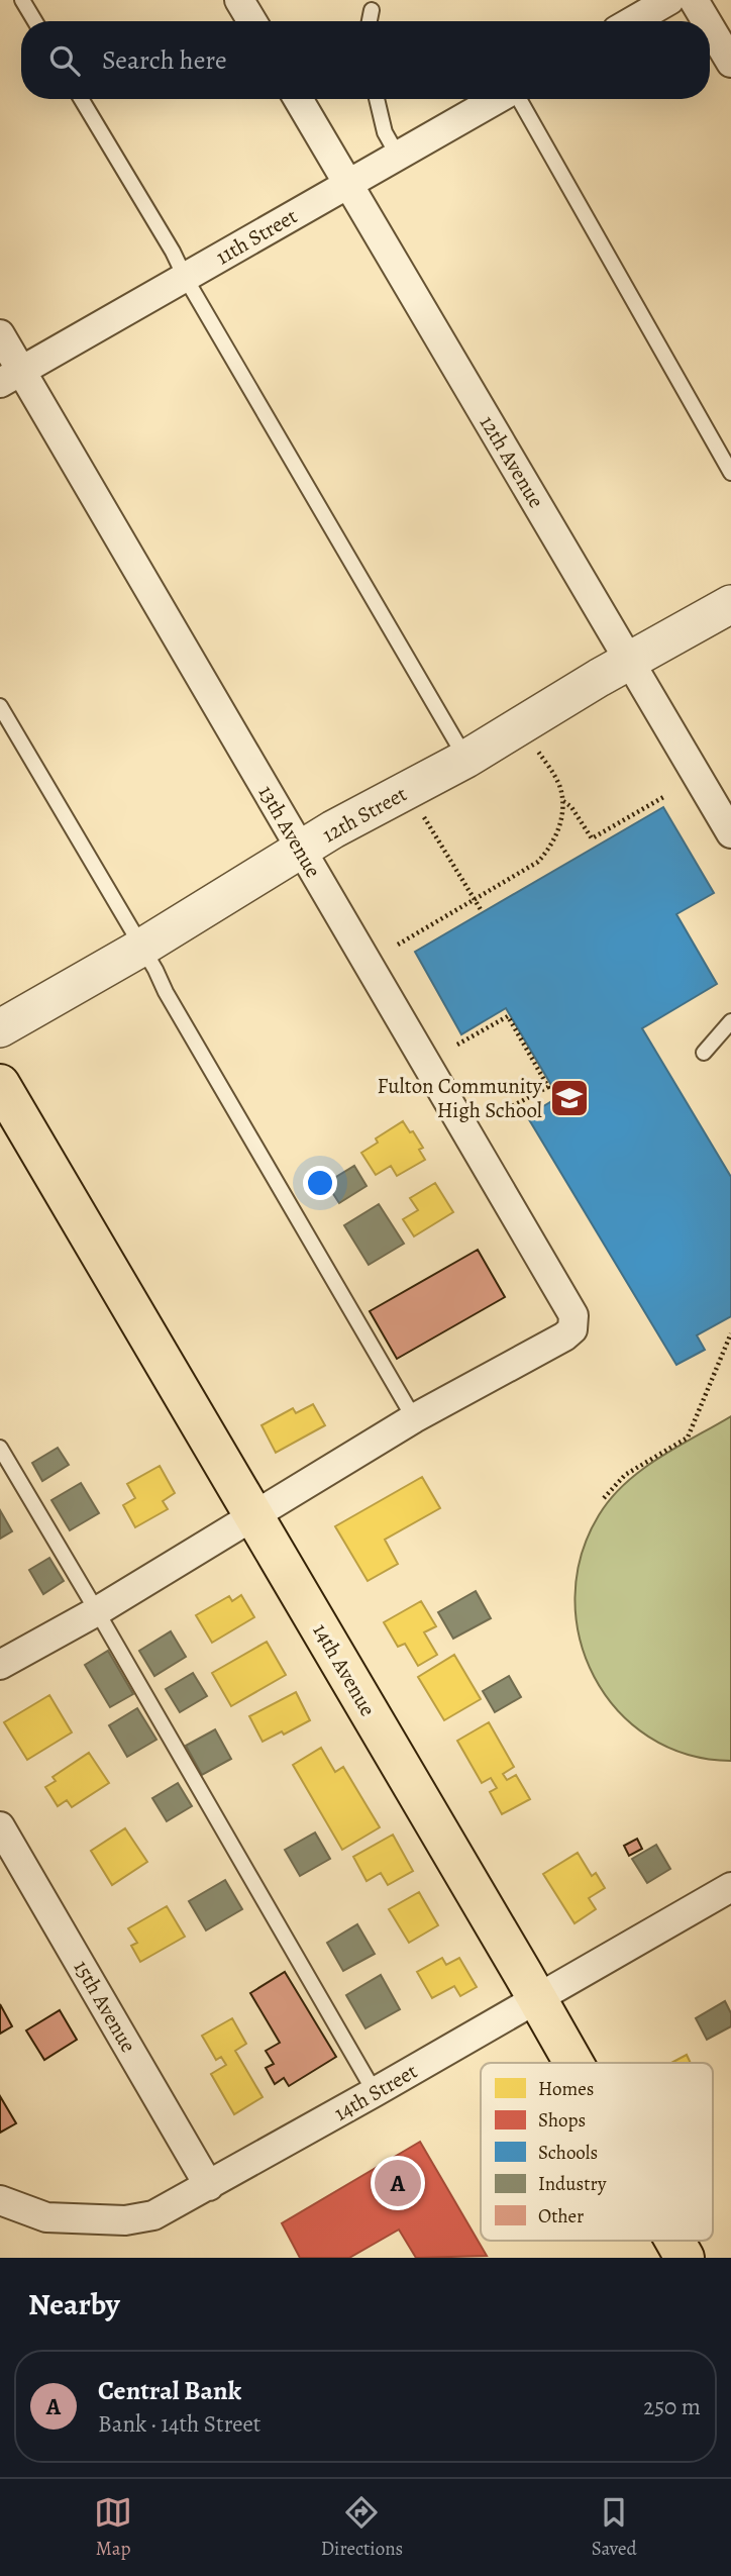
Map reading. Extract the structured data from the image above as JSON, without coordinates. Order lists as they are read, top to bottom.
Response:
{
  "streets": {
    "main road": ["14th Avenue"],
    "street": [
      "11th Street",
      "12th Avenue",
      "12th Street",
      "13th Avenue",
      "15th Avenue",
      "14th Street"
    ]
  },
  "crossings": [
    ["11th Street", "12th Avenue"],
    ["11th Street", "13th Avenue"],
    ["12th Avenue", "12th Street"],
    ["12th Street", "13th Avenue"],
    ["14th Avenue", "14th Street"],
    ["15th Avenue", "14th Street"]
  ],
  "places": {
    "school or university": ["Fulton Community High School"]
  },
  "legend": [
    "Homes",
    "Shops",
    "Schools",
    "Industry",
    "Other"
  ],
  "page": {
    "search": "Search here",
    "pins": "A",
    "heading": "Nearby",
    "list": [
      {
        "mark": "A",
        "name": "Central Bank",
        "note": "Bank · 14th Street",
        "value": "250 m"
      }
    ],
    "nav": ["Map", "Directions", "Saved"]
  }
}
